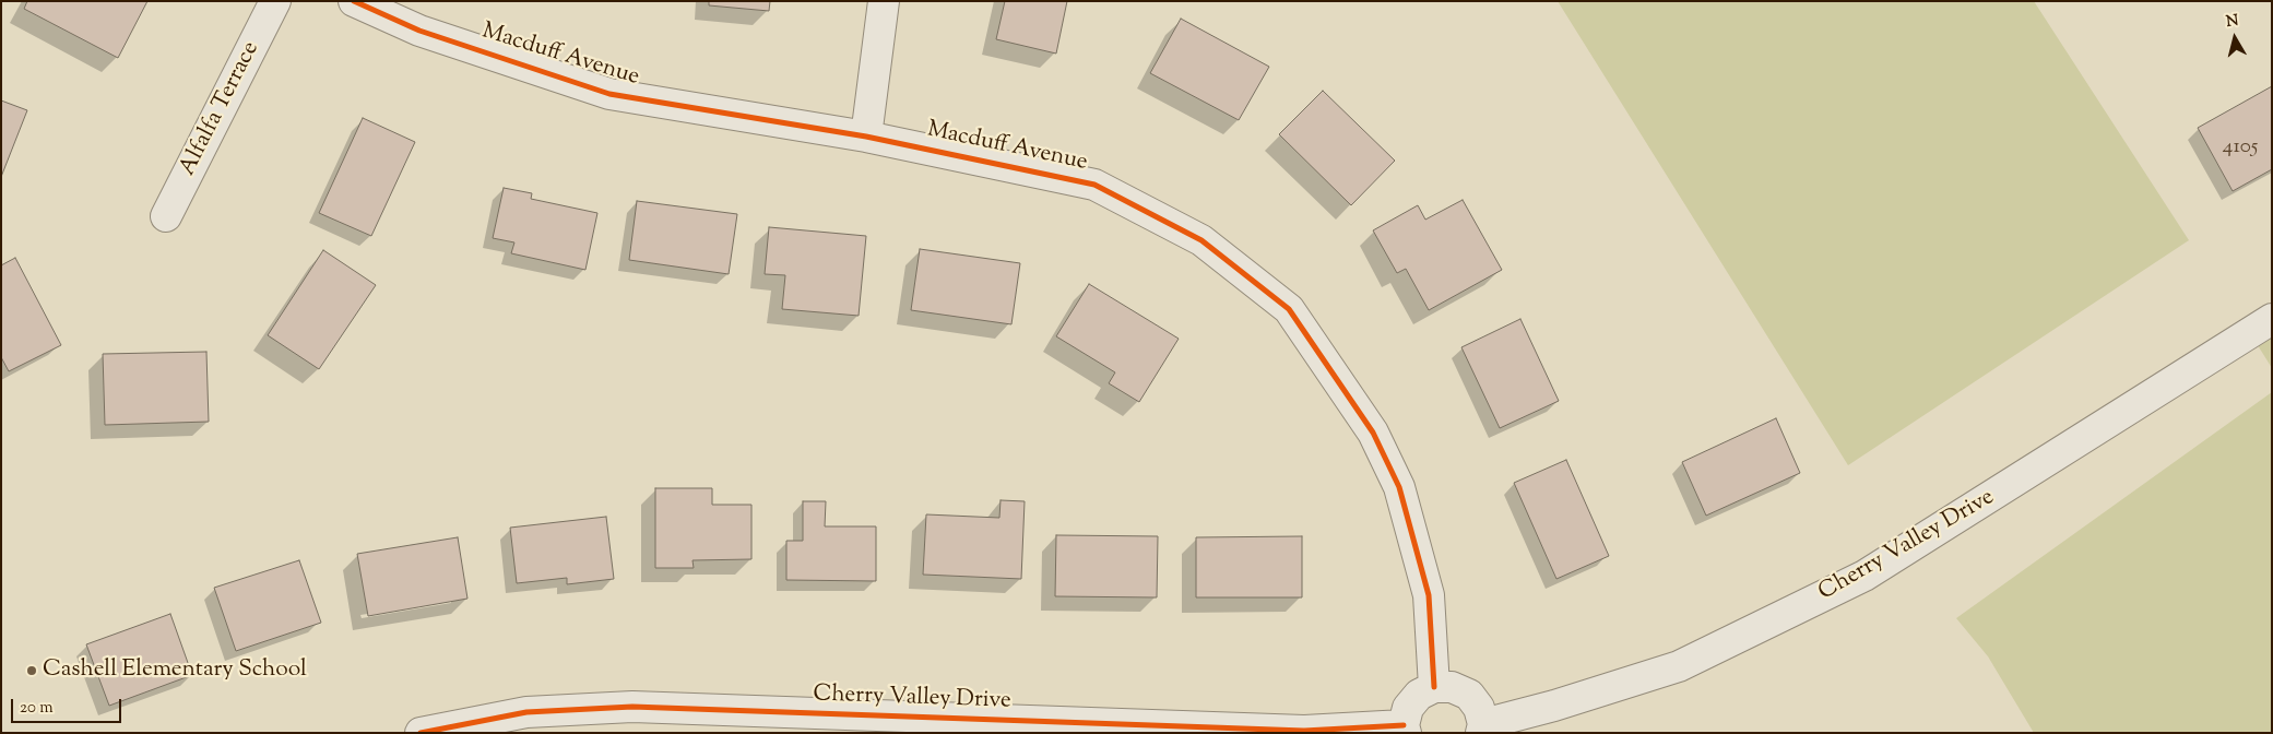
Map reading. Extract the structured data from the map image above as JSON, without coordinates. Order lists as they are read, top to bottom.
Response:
{
  "streets": {
    "street": ["Macduff Avenue", "Alfalfa Terrace", "Cherry Valley Drive"]
  },
  "places": ["Cashell Elementary School"],
  "house_numbers": ["4105"],
  "scale_bar": "20 m",
  "north": "top"
}
